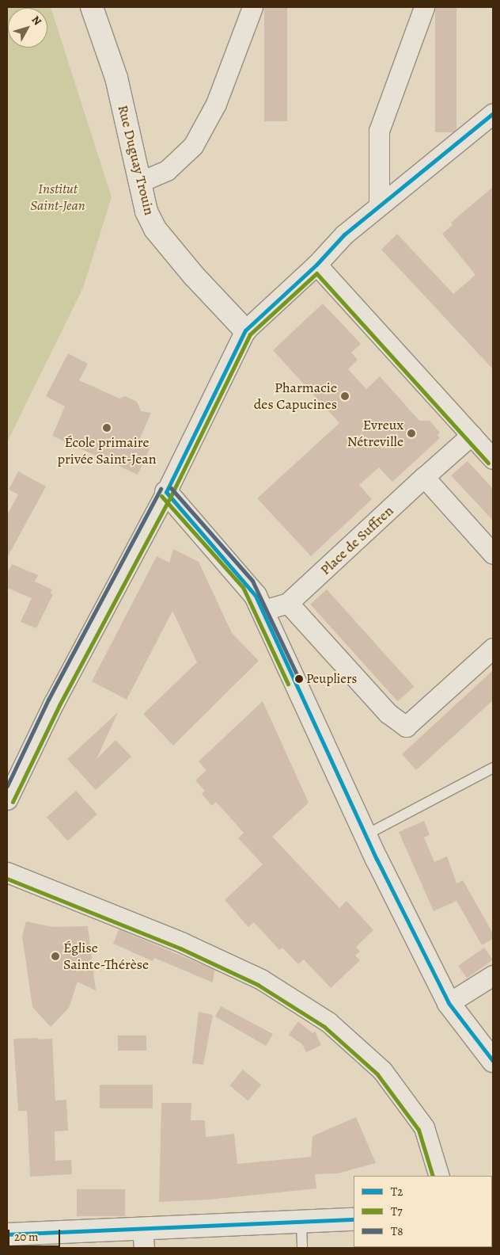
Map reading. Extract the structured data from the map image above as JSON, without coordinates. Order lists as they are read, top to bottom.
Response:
{
  "streets": {
    "street": ["Rue Duguay Trouin", "Place de Suffren"]
  },
  "parks": ["Institut Saint-Jean"],
  "places": [
    "Pharmacie des Capucines",
    "École primaire privée Saint-Jean",
    "Evreux Nétreville",
    "Peupliers",
    "Église Sainte-Thérèse"
  ],
  "lines": ["transit line T2", "transit line T7", "transit line T8"],
  "legend": ["T2", "T7", "T8"],
  "scale_bar": "20 m",
  "north": "top right"
}
